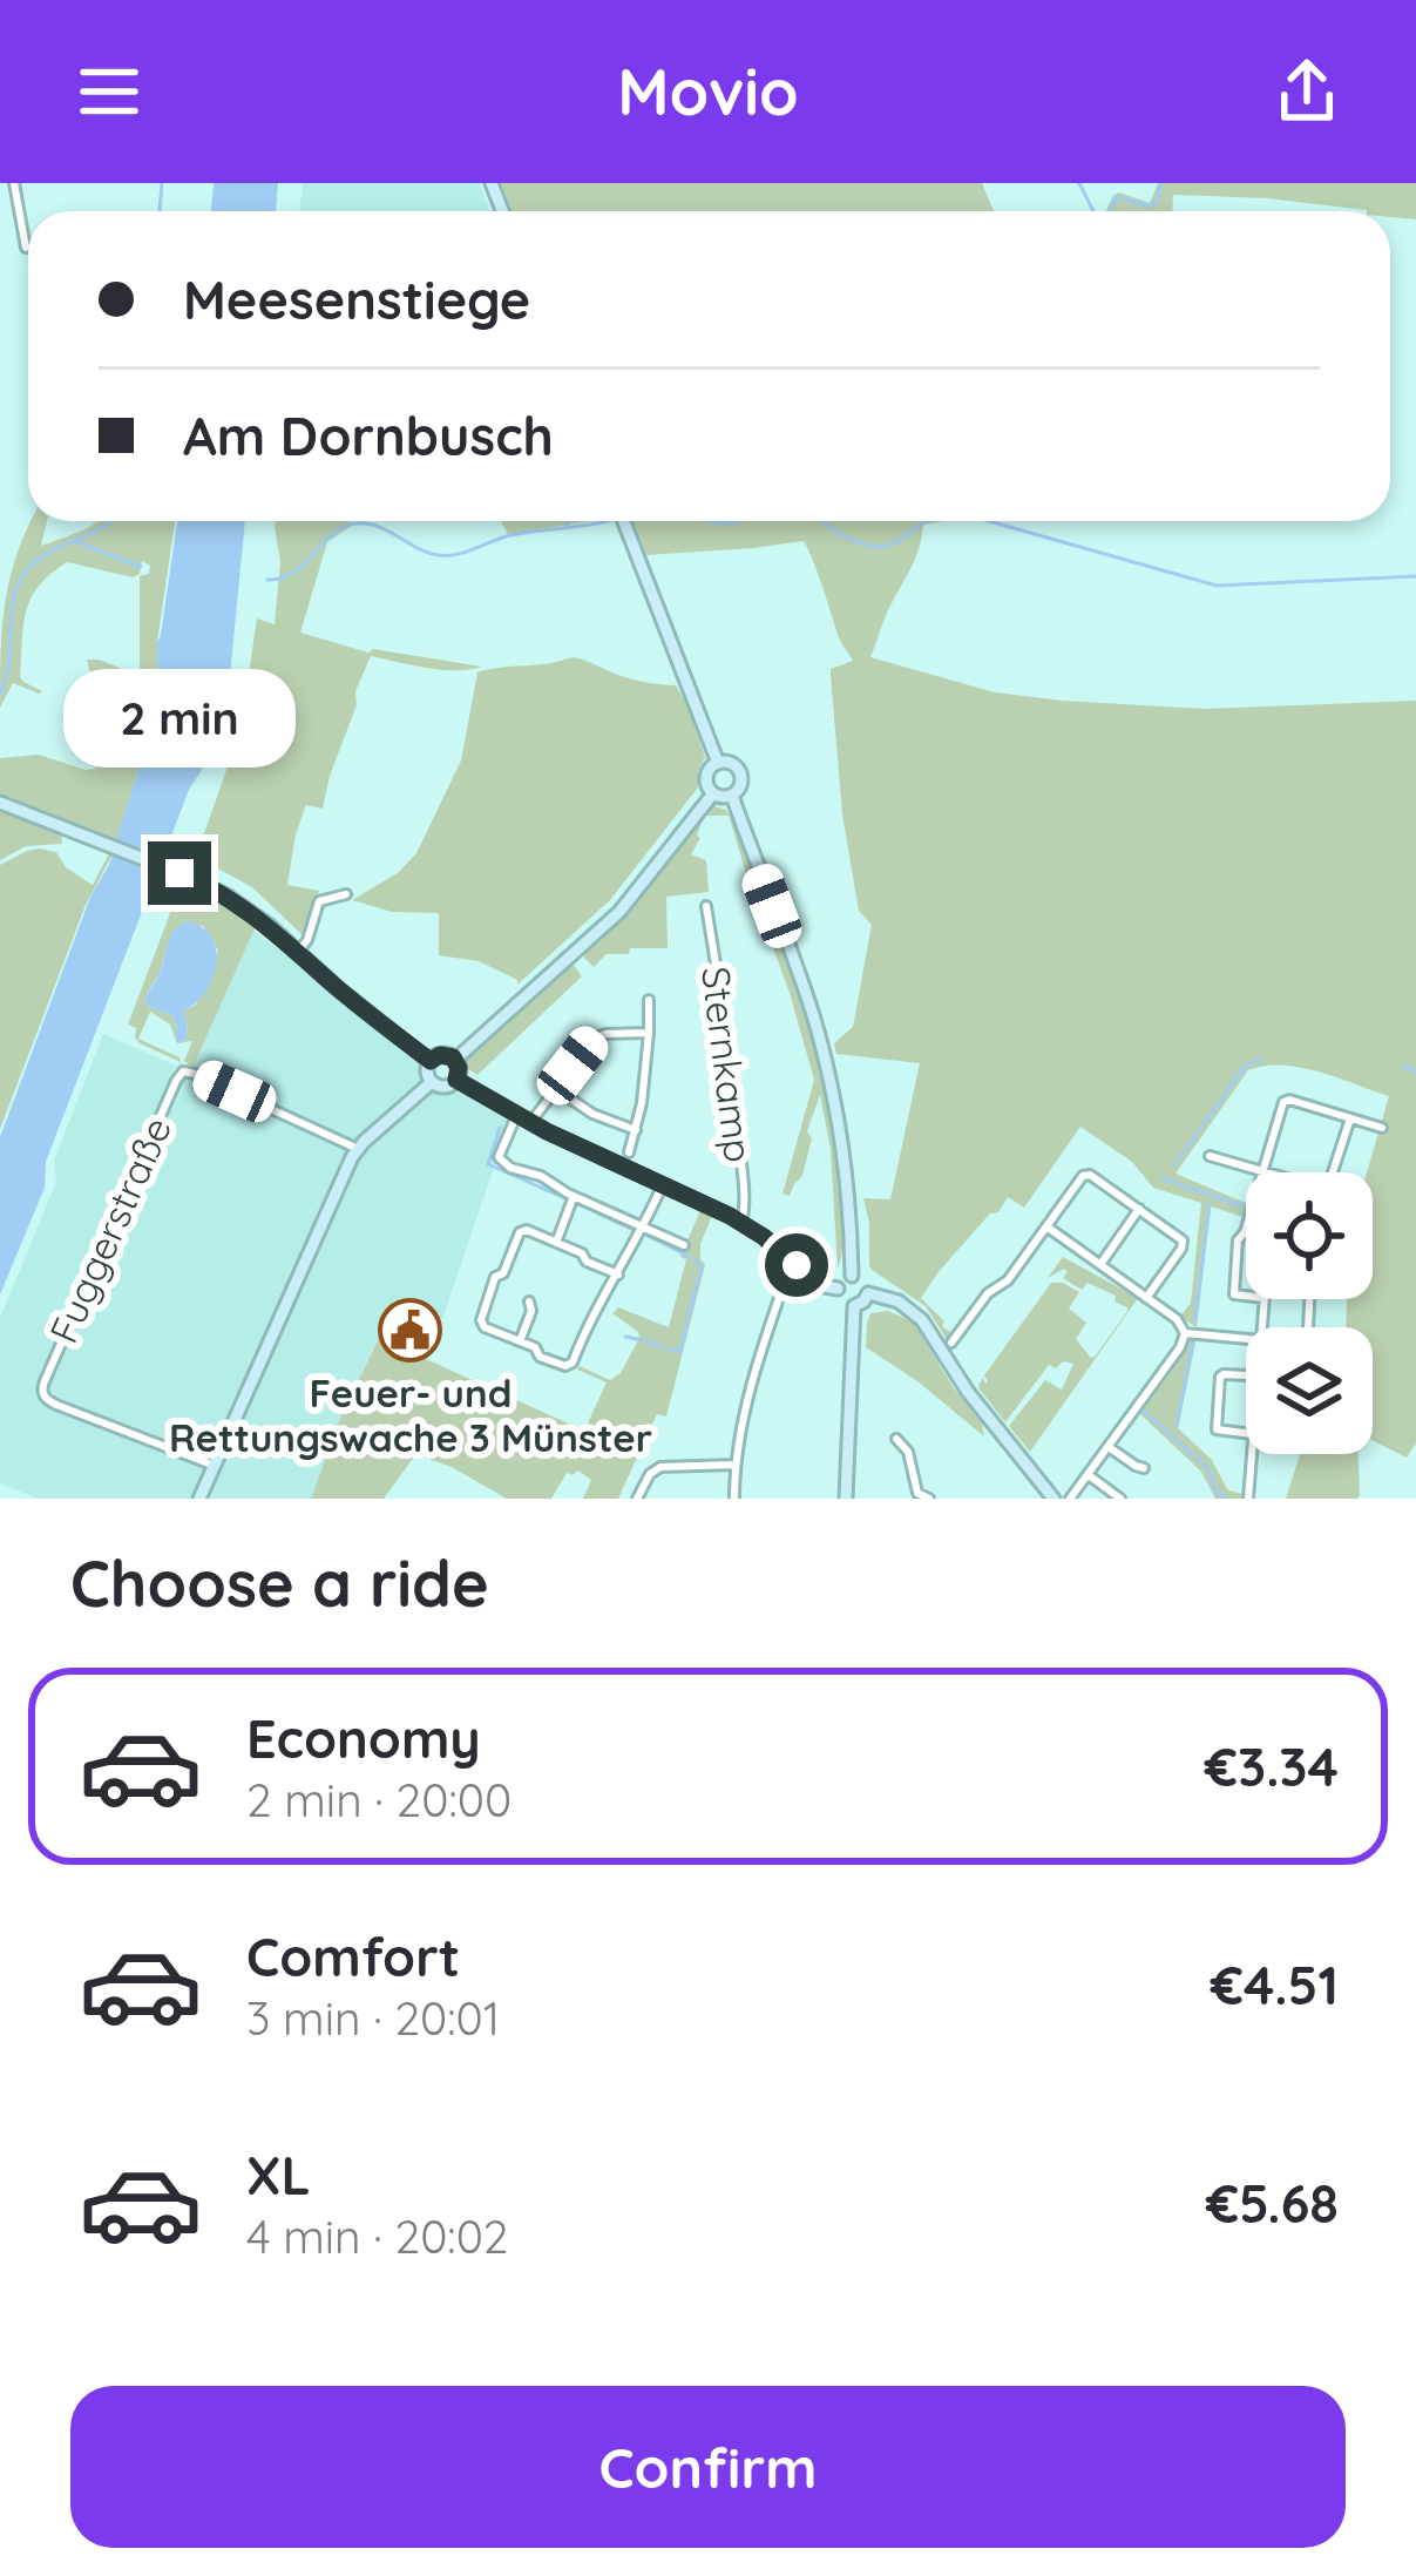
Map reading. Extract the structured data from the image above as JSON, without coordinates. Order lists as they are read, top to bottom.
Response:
{
  "streets": {
    "street": ["Sternkamp", "Fuggerstraße"]
  },
  "places": {
    "public building": ["Feuer- und Rettungswache 3 Münster"]
  },
  "page": {
    "header": "Movio",
    "banner": ["Meesenstiege", "Am Dornbusch"],
    "bubble": "2 min",
    "heading": "Choose a ride",
    "list": [
      {
        "name": "Economy",
        "note": "2 min · 20:00",
        "value": "€3.34"
      },
      {
        "name": "Comfort",
        "note": "3 min · 20:01",
        "value": "€4.51"
      },
      {
        "name": "XL",
        "note": "4 min · 20:02",
        "value": "€5.68"
      }
    ],
    "buttons": "Confirm"
  }
}
